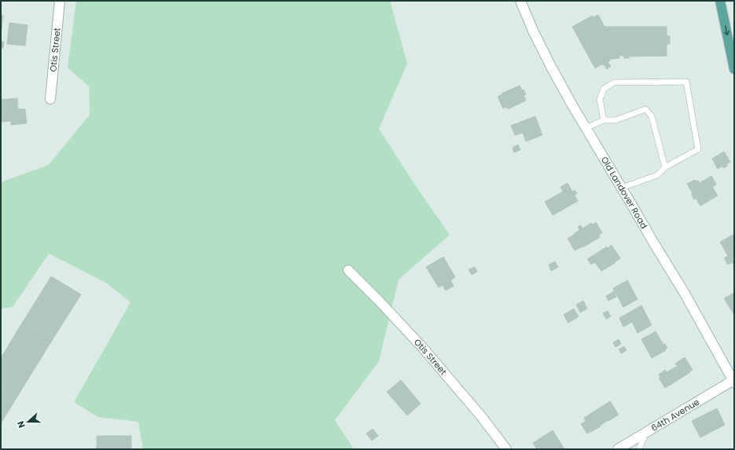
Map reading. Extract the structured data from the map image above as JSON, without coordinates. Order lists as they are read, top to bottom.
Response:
{
  "streets": {
    "street": ["Otis Street", "Old Landover Road", "64th Avenue"]
  },
  "crossings": [
    ["Old Landover Road", "64th Avenue"]
  ],
  "north": "left"
}
